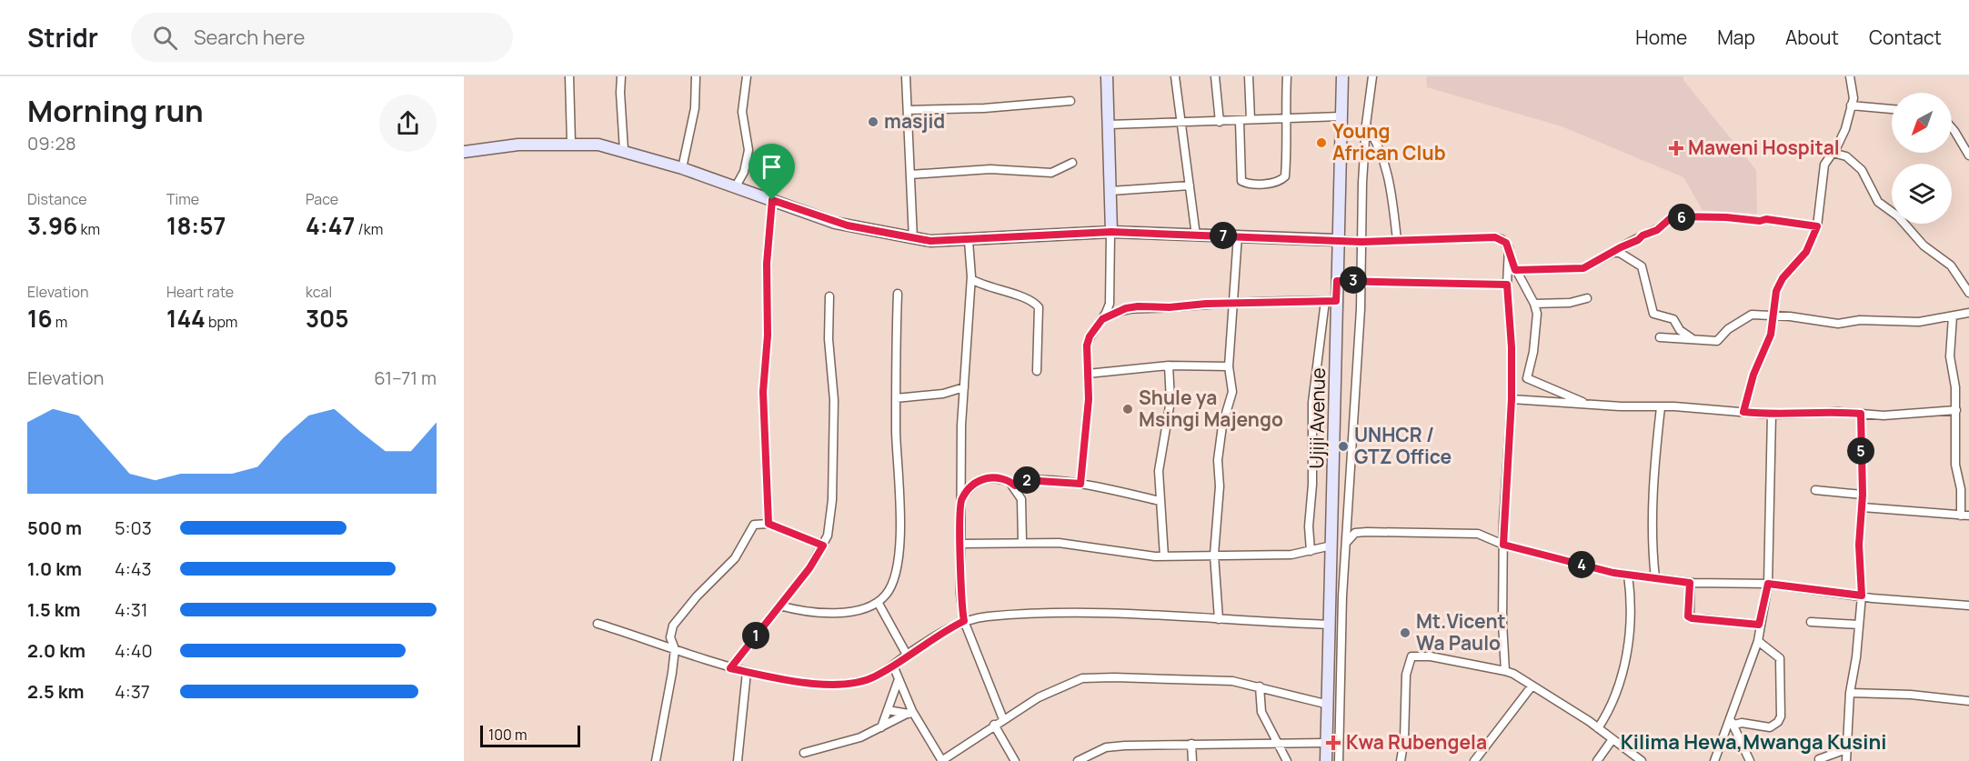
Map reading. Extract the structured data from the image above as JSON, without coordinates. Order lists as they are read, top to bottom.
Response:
{
  "streets": {
    "street": ["Ujiji Avenue"]
  },
  "districts": ["Kilima Hewa,Mwanga Kusini"],
  "places": {
    "other": [
      "masjid",
      "Young African Club",
      "Shule ya Msingi Majengo",
      "UNHCR / GTZ Office",
      "Mt.Vicent Wa Paulo"
    ],
    "health": ["Maweni Hospital", "Kwa Rubengela"]
  },
  "scale_bar": "100 m",
  "north": "bottom left",
  "page": {
    "header": "Stridr",
    "search": "Search here",
    "nav": [
      "Home",
      "Map",
      "About",
      "Contact"
    ],
    "heading": ["Morning run", "09:28"],
    "stats": [
      ["Distance", "3.96 km"],
      ["Time", "18:57"],
      ["Pace", "4:47 /km"],
      ["Elevation", "16 m"],
      ["Heart rate", "144 bpm"],
      ["kcal", "305"]
    ],
    "pins": [
      "6",
      "7",
      "3",
      "5",
      "2",
      "4",
      "1"
    ],
    "chart": ["Elevation", "61–71 m"],
    "list": [
      {
        "name": "500 m",
        "note": "5:03"
      },
      {
        "name": "1.0 km",
        "note": "4:43"
      },
      {
        "name": "1.5 km",
        "note": "4:31"
      },
      {
        "name": "2.0 km",
        "note": "4:40"
      },
      {
        "name": "2.5 km",
        "note": "4:37"
      }
    ],
    "scale": "100 m"
  }
}
